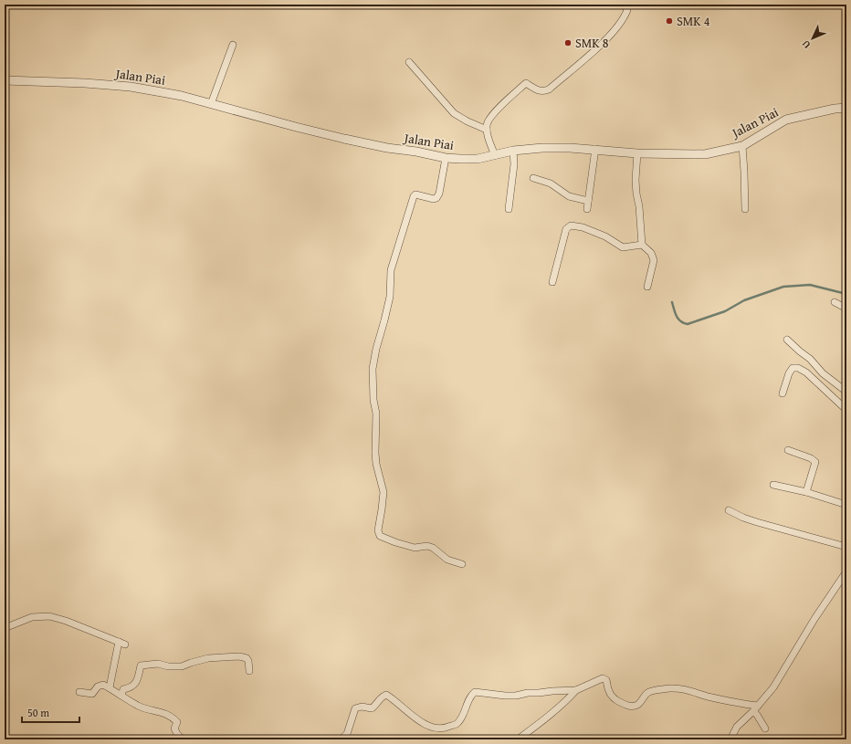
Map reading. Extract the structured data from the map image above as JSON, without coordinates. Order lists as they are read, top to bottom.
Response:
{
  "streets": {
    "street": ["Jalan Piai"]
  },
  "places": ["SMK 4", "SMK 8"],
  "scale_bar": "50 m",
  "north": "bottom left"
}
